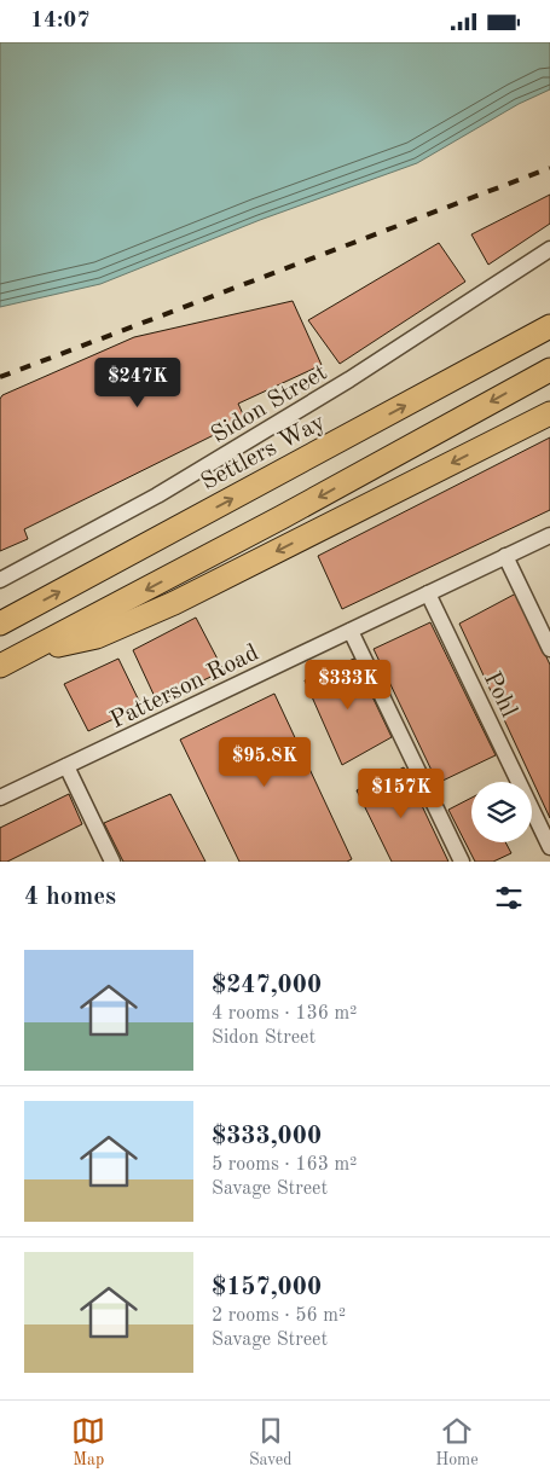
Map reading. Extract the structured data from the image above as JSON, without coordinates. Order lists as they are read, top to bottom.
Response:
{
  "streets": {
    "highway": ["Settlers Way"],
    "street": ["Sidon Street", "Patterson Road", "Pohl"]
  },
  "crossings": [
    ["Patterson Road", "Pohl"]
  ],
  "page": {
    "status": "14:07",
    "price": [
      "$247K",
      "$333K",
      "$95.8K",
      "$157K"
    ],
    "heading": "4 homes",
    "list": [
      {
        "name": "$247,000",
        "note": "4 rooms · 136 m² · Sidon Street"
      },
      {
        "name": "$333,000",
        "note": "5 rooms · 163 m² · Savage Street"
      },
      {
        "name": "$157,000",
        "note": "2 rooms · 56 m² · Savage Street"
      }
    ],
    "tabs": ["Map", "Saved", "Home"]
  }
}
